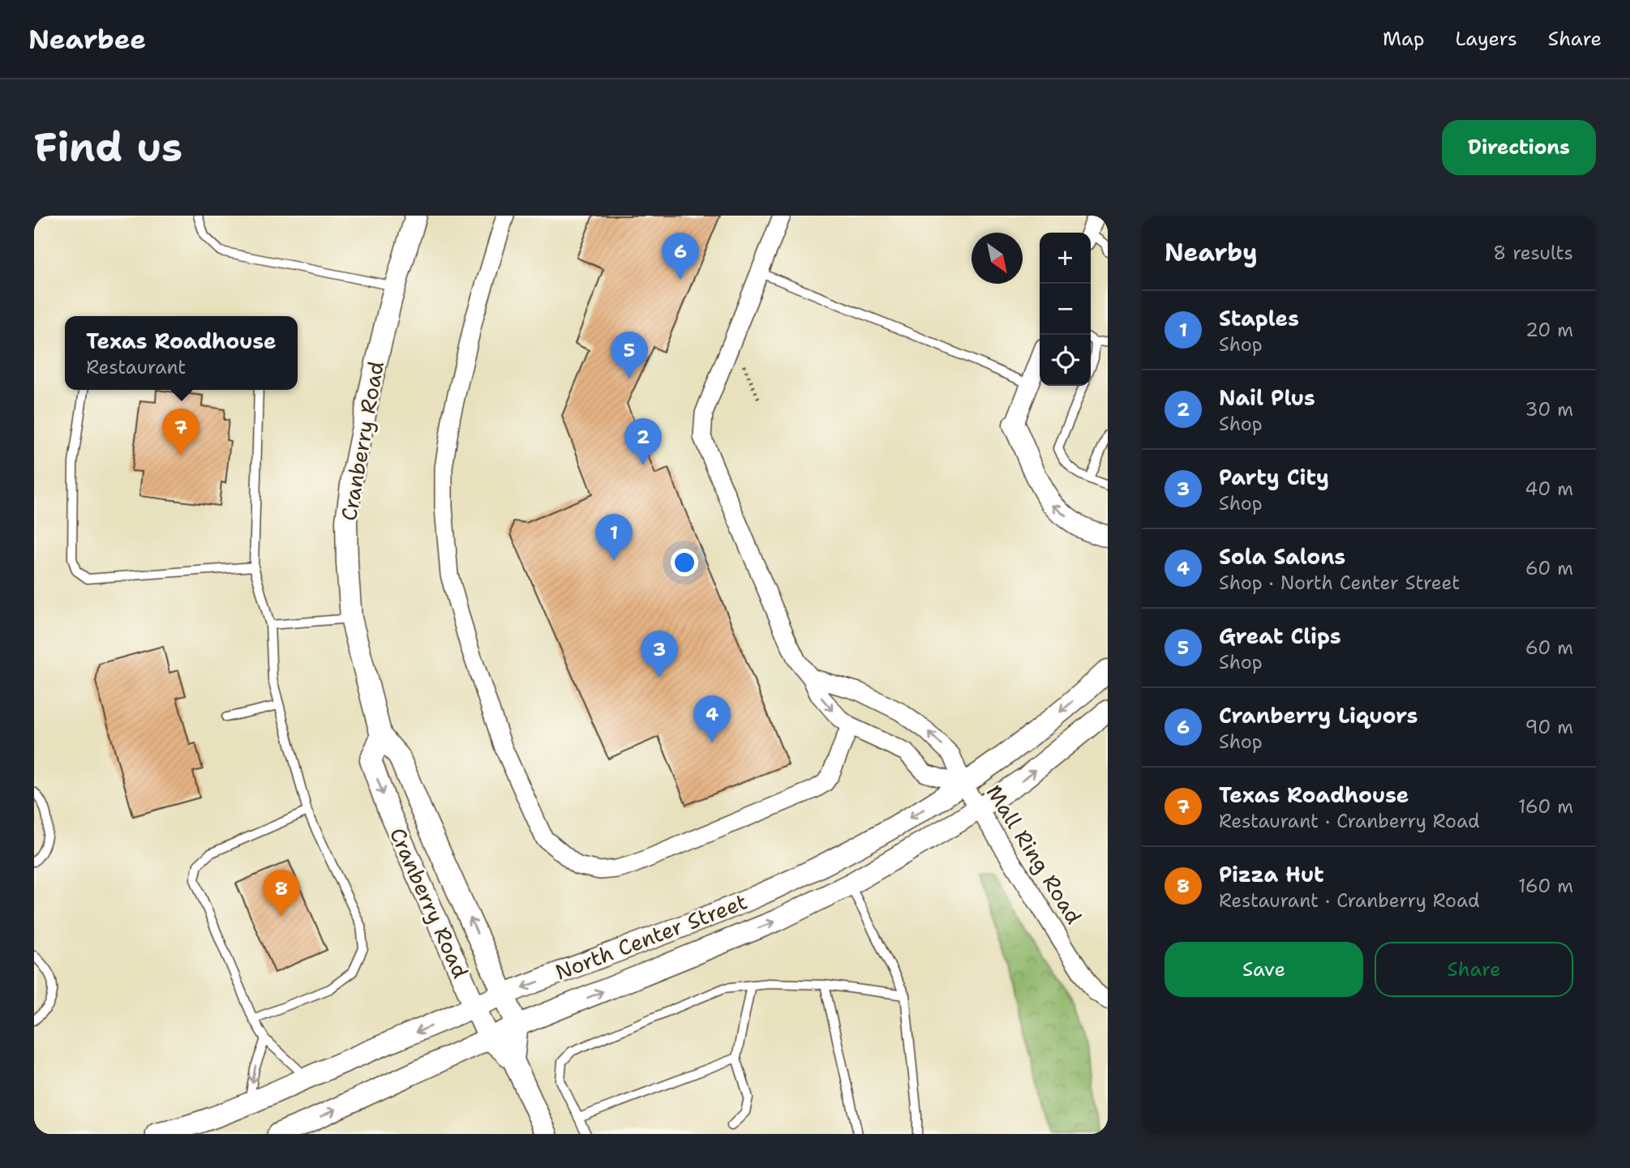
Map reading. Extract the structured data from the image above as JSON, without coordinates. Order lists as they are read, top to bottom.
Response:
{
  "streets": {
    "street": ["Cranberry Road", "Mall Ring Road", "North Center Street"]
  },
  "crossings": [
    ["Cranberry Road", "North Center Street"],
    ["Mall Ring Road", "North Center Street"]
  ],
  "north": "bottom right",
  "page": {
    "header": "Nearbee",
    "nav": ["Map", "Layers", "Share"],
    "buttons": [
      "Directions",
      ["Save", "Share"]
    ],
    "title": "Find us",
    "heading": ["Nearby", "8 results"],
    "map_buttons": ["+", "−"],
    "pins": [
      "6",
      "5",
      "7",
      "2",
      "1",
      "3",
      "4",
      "8"
    ],
    "list": [
      {
        "mark": "1",
        "name": "Staples",
        "note": "Shop",
        "value": "20 m"
      },
      {
        "mark": "2",
        "name": "Nail Plus",
        "note": "Shop",
        "value": "30 m"
      },
      {
        "mark": "3",
        "name": "Party City",
        "note": "Shop",
        "value": "40 m"
      },
      {
        "mark": "4",
        "name": "Sola Salons",
        "note": "Shop · North Center Street",
        "value": "60 m"
      },
      {
        "mark": "5",
        "name": "Great Clips",
        "note": "Shop",
        "value": "60 m"
      },
      {
        "mark": "6",
        "name": "Cranberry Liquors",
        "note": "Shop",
        "value": "90 m"
      },
      {
        "mark": "7",
        "name": "Texas Roadhouse",
        "note": "Restaurant · Cranberry Road",
        "value": "160 m"
      },
      {
        "mark": "8",
        "name": "Pizza Hut",
        "note": "Restaurant · Cranberry Road",
        "value": "160 m"
      }
    ],
    "popup": ["Texas Roadhouse", "Restaurant"]
  }
}
